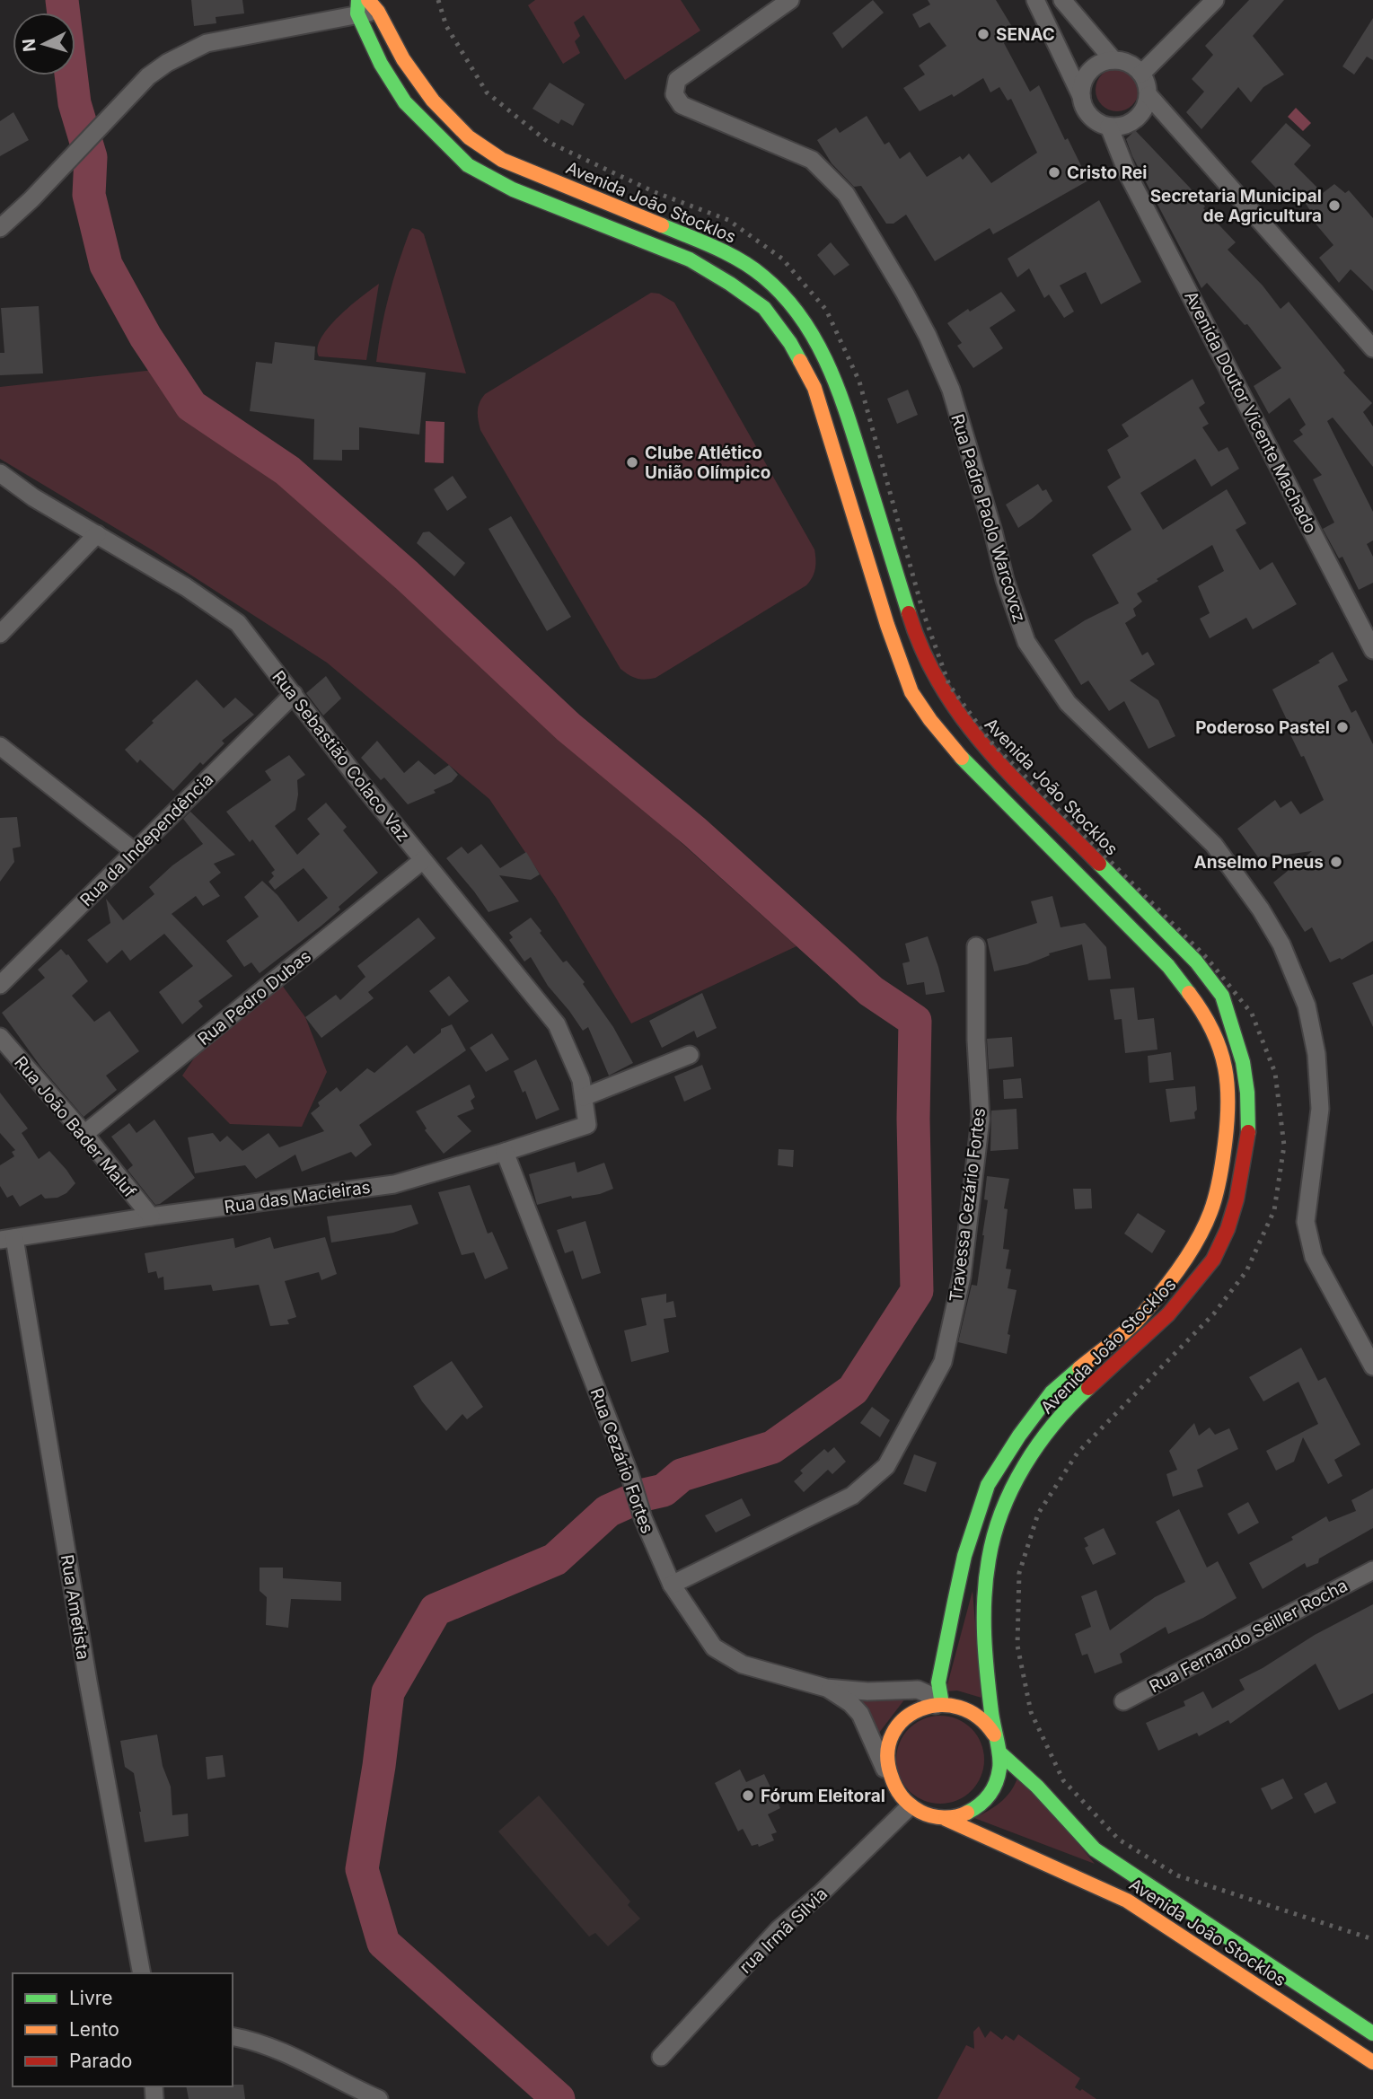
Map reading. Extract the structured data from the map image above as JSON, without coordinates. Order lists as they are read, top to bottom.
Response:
{
  "streets": {
    "main road": ["Avenida João Stocklos"],
    "street": [
      "Avenida Doutor Vicente Machado",
      "Rua Padre Paolo Warcovcz",
      "Rua Sebastião Colaco Vaz",
      "Rua da Independência",
      "Rua Pedro Dubas",
      "Rua João Bader Maluf",
      "Rua das Macieiras",
      "Travessa Cezário Fortes",
      "Rua Cezário Fortes",
      "Rua Ametista",
      "Rua Fernando Seiller Rocha",
      "rua Irmã Silvia"
    ]
  },
  "crossings": [
    ["Avenida João Stocklos", "Rua Cezário Fortes"],
    ["Avenida João Stocklos", "rua Irmã Silvia"],
    ["Rua Sebastião Colaco Vaz", "Rua da Independência"],
    ["Rua Sebastião Colaco Vaz", "Rua Pedro Dubas"],
    ["Rua Sebastião Colaco Vaz", "Rua das Macieiras"],
    ["Rua Pedro Dubas", "Rua João Bader Maluf"],
    ["Rua João Bader Maluf", "Rua das Macieiras"],
    ["Rua das Macieiras", "Rua Cezário Fortes"],
    ["Rua das Macieiras", "Rua Ametista"],
    ["Travessa Cezário Fortes", "Rua Cezário Fortes"],
    ["Rua Cezário Fortes", "rua Irmã Silvia"]
  ],
  "places": [
    "SENAC",
    "Cristo Rei",
    "Secretaria Municipal de Agricultura",
    "Clube Atlético União Olímpico",
    "Poderoso Pastel",
    "Anselmo Pneus",
    "Fórum Eleitoral"
  ],
  "legend": ["Livre", "Lento", "Parado"],
  "north": "left"
}
